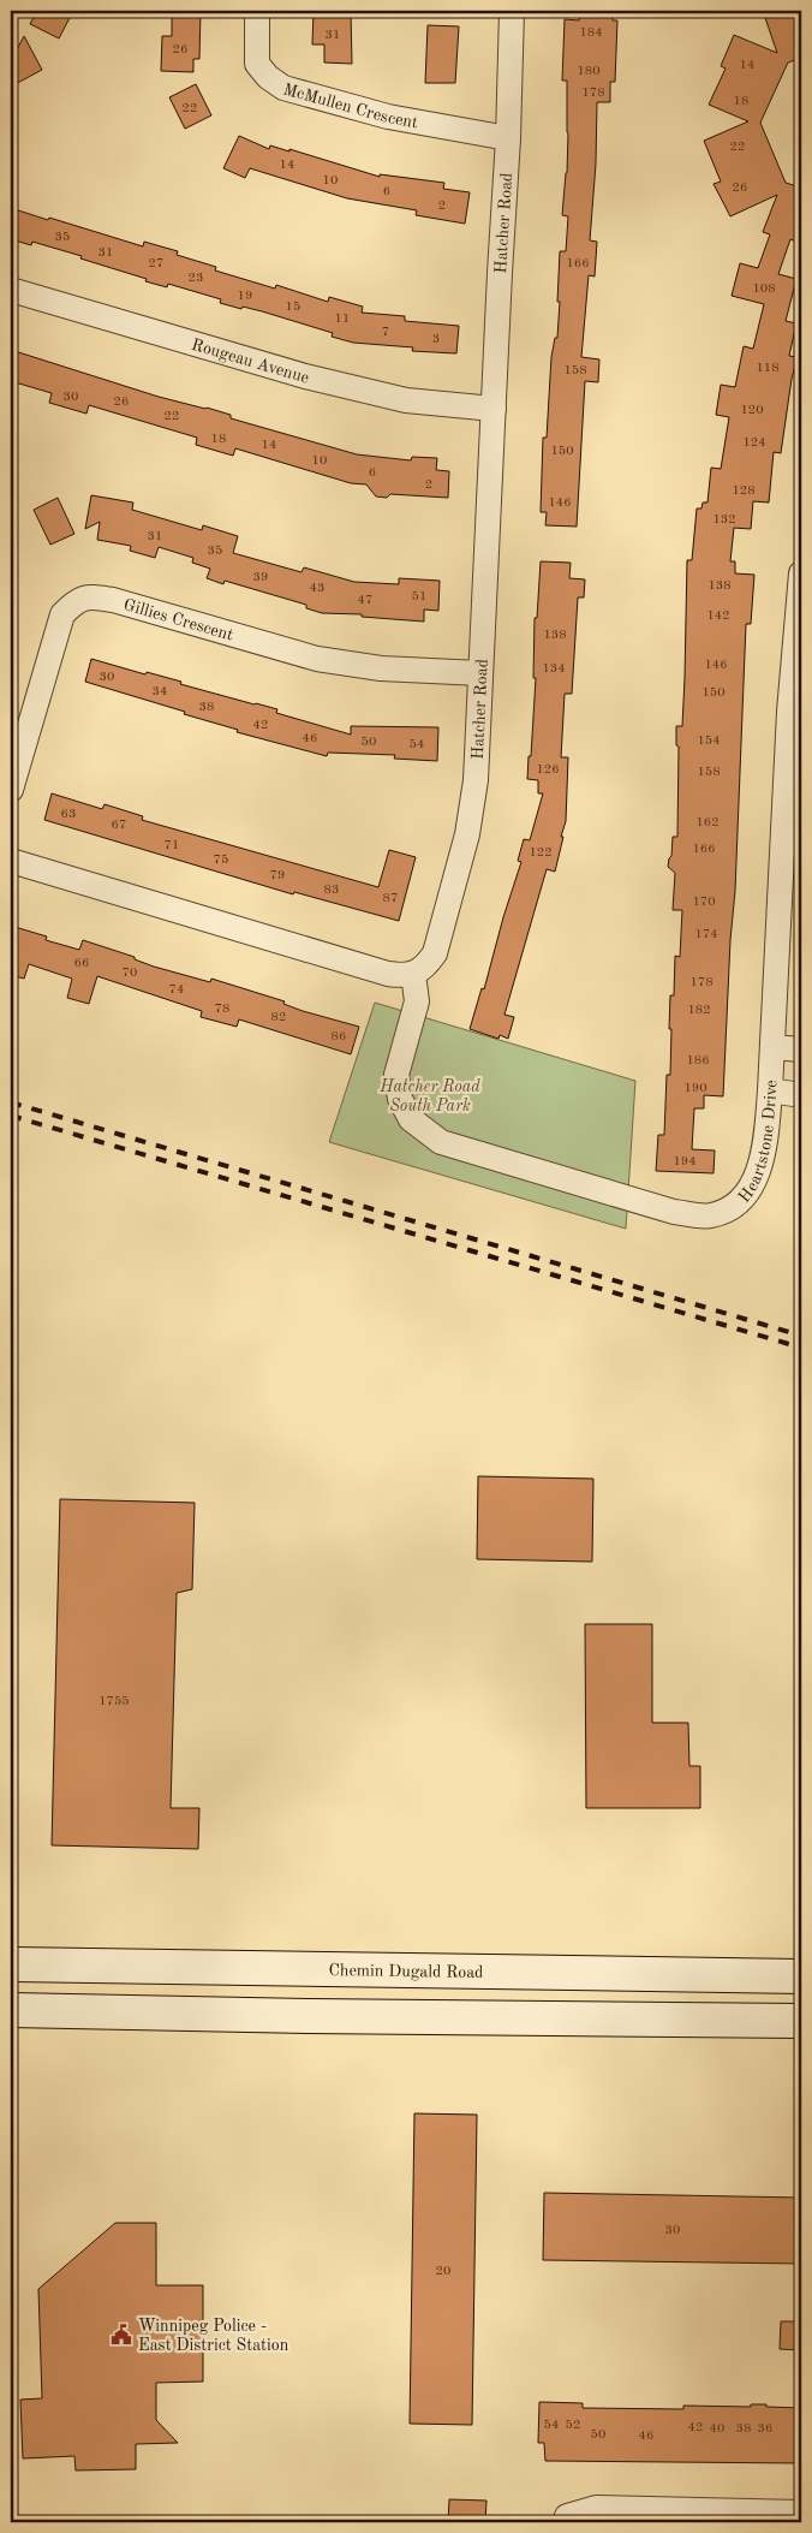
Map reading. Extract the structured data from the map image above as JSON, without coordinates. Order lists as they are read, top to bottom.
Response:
{
  "streets": {
    "main road": ["Chemin Dugald Road"],
    "street": [
      "McMullen Crescent",
      "Hatcher Road",
      "Rougeau Avenue",
      "Gillies Crescent",
      "Heartstone Drive"
    ]
  },
  "crossings": [
    ["McMullen Crescent", "Hatcher Road"],
    ["Hatcher Road", "Rougeau Avenue"],
    ["Hatcher Road", "Gillies Crescent"],
    ["Hatcher Road", "Heartstone Drive"]
  ],
  "parks": ["Hatcher Road South Park"],
  "places": {
    "public building": ["Winnipeg Police - East District Station"]
  },
  "house_numbers": [
    "184",
    "31",
    "26",
    "14",
    "180",
    "178",
    "18",
    "22",
    "22",
    "14",
    "10",
    "26",
    "6",
    "2",
    "35",
    "31",
    "27",
    "166",
    "23",
    "108",
    "19",
    "15",
    "11",
    "7",
    "3",
    "118",
    "158",
    "30",
    "26",
    "120",
    "22",
    "18",
    "124",
    "14",
    "150",
    "10",
    "6",
    "2",
    "128",
    "146",
    "132",
    "31",
    "35",
    "39",
    "138",
    "43",
    "51",
    "47",
    "142",
    "138",
    "146",
    "134",
    "30",
    "34",
    "150",
    "38",
    "42",
    "46",
    "154",
    "50",
    "54",
    "126",
    "158",
    "63",
    "162",
    "67",
    "71",
    "166",
    "122",
    "75",
    "79",
    "83",
    "87",
    "170",
    "174",
    "66",
    "70",
    "178",
    "74",
    "78",
    "182",
    "82",
    "86",
    "186",
    "190",
    "194",
    "1755",
    "30",
    "20",
    "54",
    "52",
    "42",
    "40",
    "38",
    "36",
    "50",
    "46"
  ]
}
